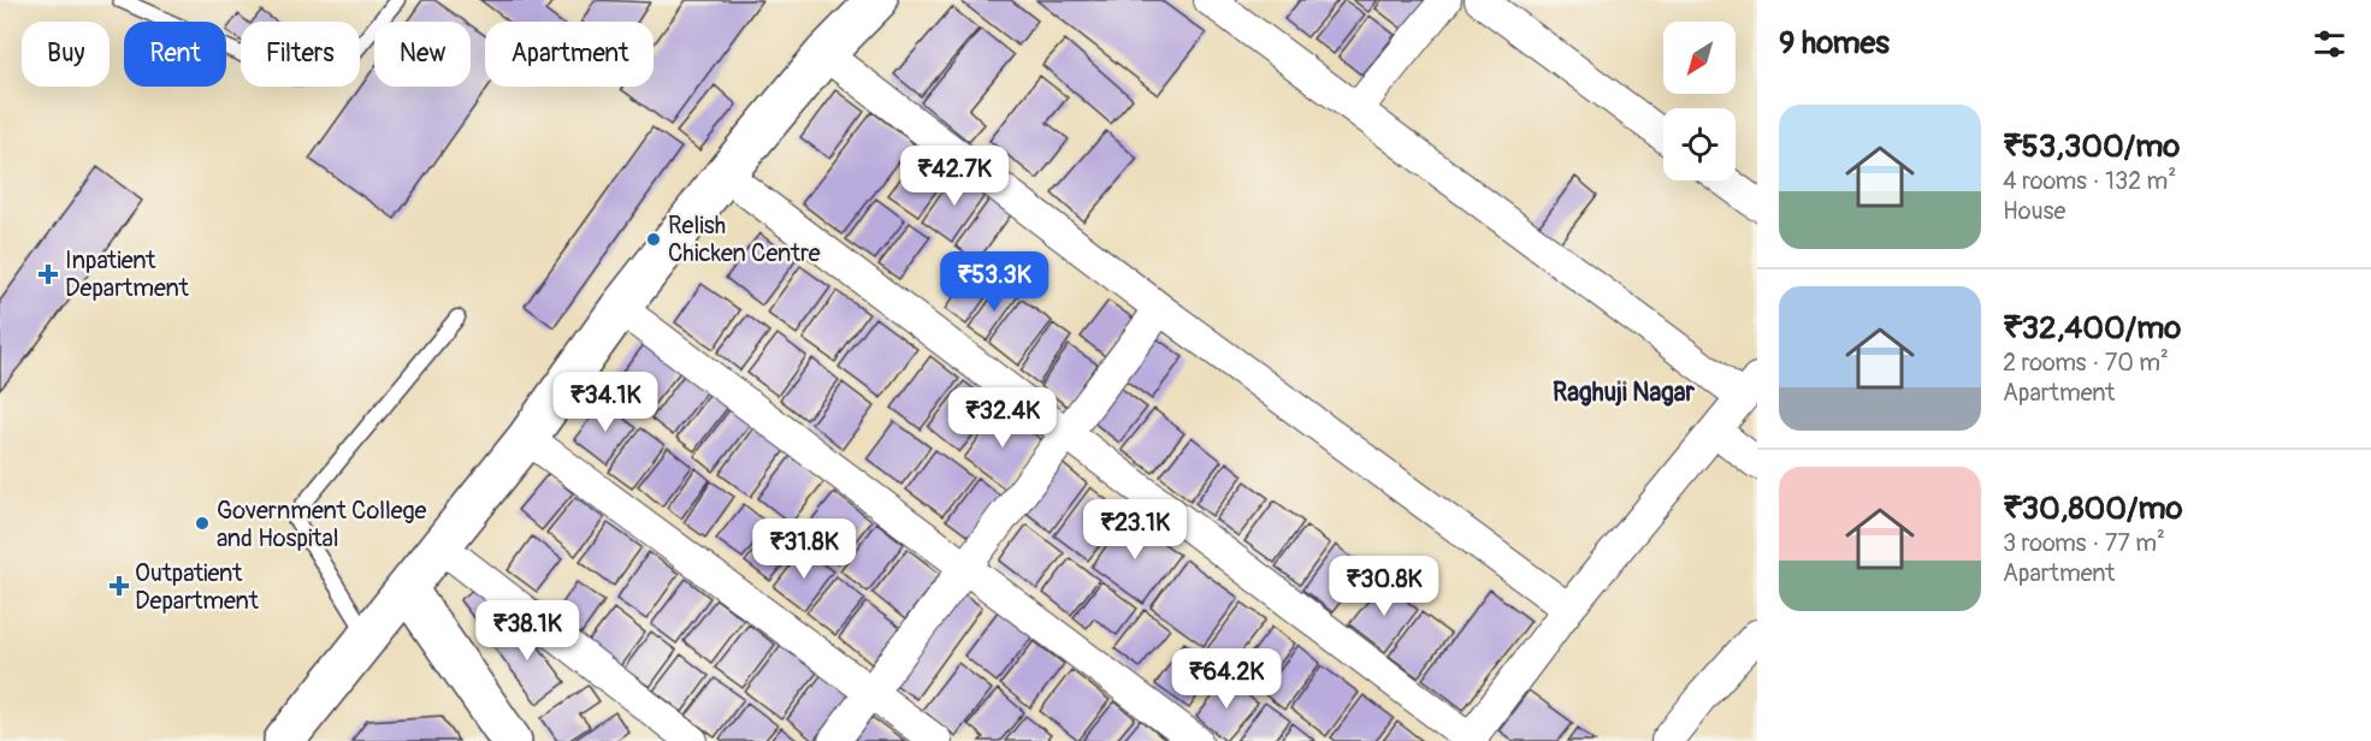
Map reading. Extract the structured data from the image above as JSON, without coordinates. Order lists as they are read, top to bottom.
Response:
{
  "districts": ["Raghuji Nagar"],
  "places": {
    "other": ["Relish Chicken Centre", "Government College and Hospital"],
    "health": ["Inpatient Department", "Outpatient Department"]
  },
  "north": "bottom left",
  "page": {
    "heading": "9 homes",
    "chip": [
      "Buy",
      "Rent",
      "Filters",
      "New",
      "Apartment"
    ],
    "list": [
      {
        "name": "₹53,300/mo",
        "note": "4 rooms · 132 m² · House"
      },
      {
        "name": "₹32,400/mo",
        "note": "2 rooms · 70 m² · Apartment"
      },
      {
        "name": "₹30,800/mo",
        "note": "3 rooms · 77 m² · Apartment"
      }
    ],
    "price": [
      "₹42.7K",
      "₹53.3K",
      "₹34.1K",
      "₹32.4K",
      "₹23.1K",
      "₹31.8K",
      "₹30.8K",
      "₹38.1K",
      "₹64.2K"
    ]
  }
}
